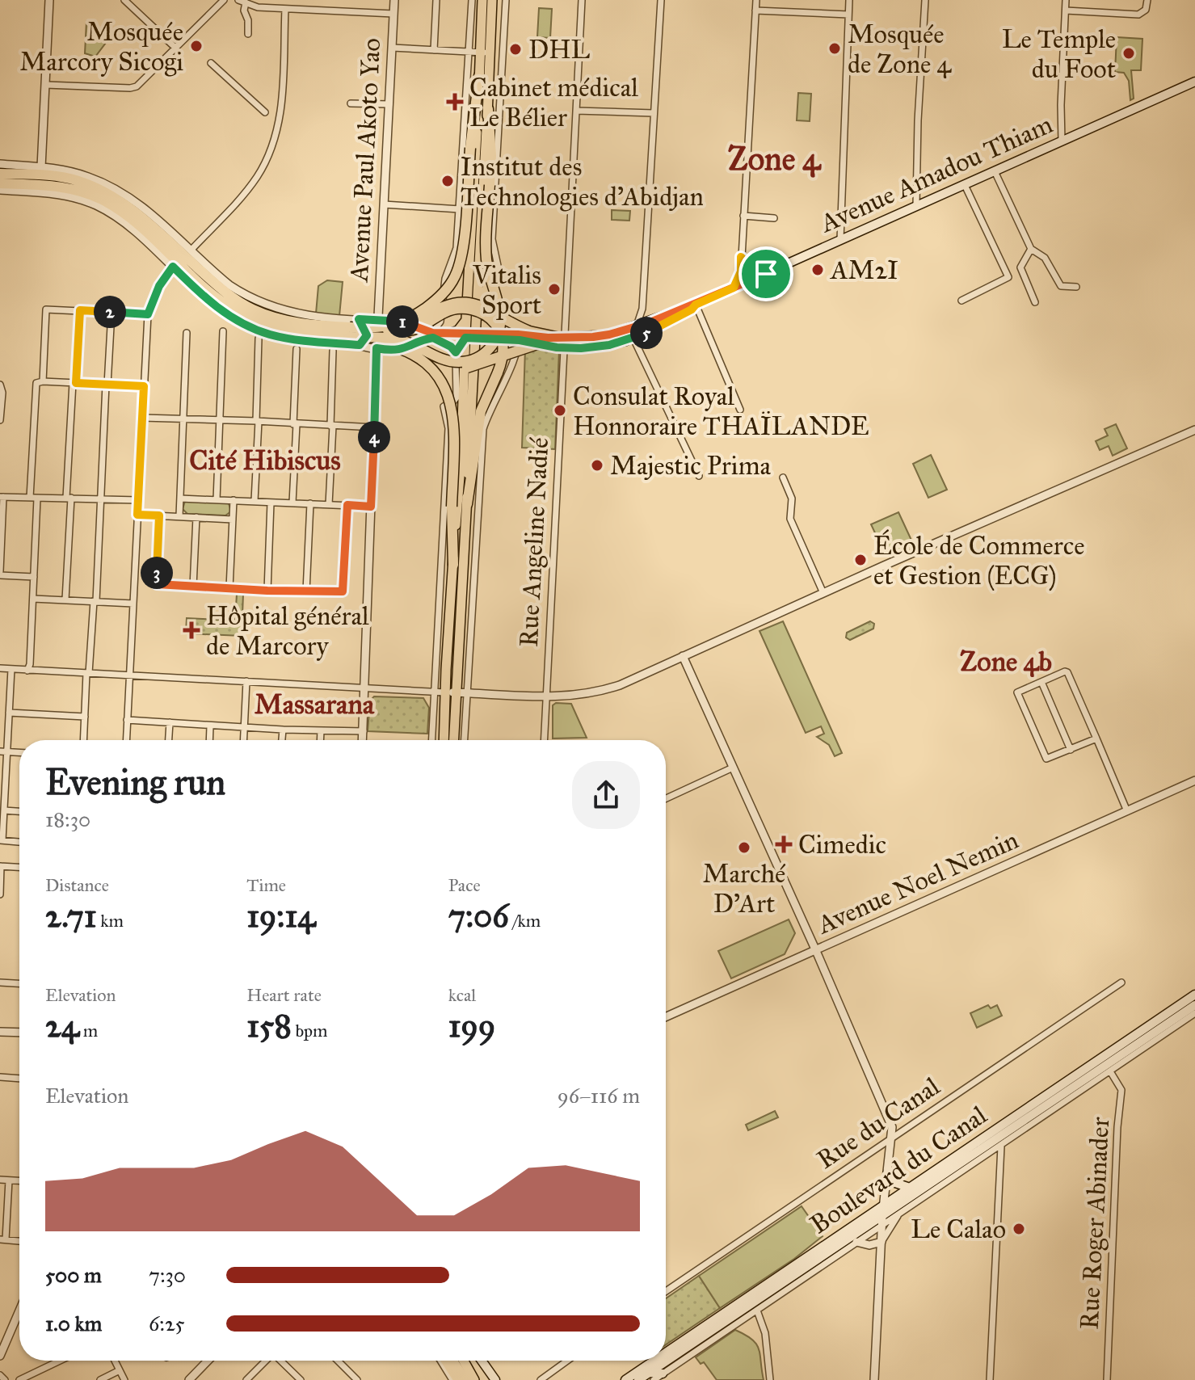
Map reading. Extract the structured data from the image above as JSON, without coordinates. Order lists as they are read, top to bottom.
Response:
{
  "streets": {
    "main road": ["Avenue Amadou Thiam", "Boulevard du Canal"],
    "street": [
      "Avenue Paul Akoto Yao",
      "Rue Angeline Nadié",
      "Avenue Noel Nemin",
      "Rue du Canal",
      "Rue Roger Abinader"
    ]
  },
  "crossings": [
    ["Avenue Amadou Thiam", "Rue Angeline Nadié"],
    ["Boulevard du Canal", "Rue Roger Abinader"]
  ],
  "districts": [
    "Zone 4",
    "Cité Hibiscus",
    "Zone 4b",
    "Massarana"
  ],
  "places": {
    "other": [
      "Mosquée Marcory Sicogi",
      "Mosquée de Zone 4",
      "DHL",
      "Le Temple du Foot",
      "Institut des Technologies d'Abidjan",
      "AM2I",
      "Vitalis Sport",
      "Consulat Royal Honnoraire THAÏLANDE",
      "Majestic Prima",
      "École de Commerce et Gestion (ECG)",
      "Marché D'Art",
      "Le Calao"
    ],
    "health": ["Cabinet médical Le Bélier", "Hôpital général de Marcory", "Cimedic"]
  },
  "page": {
    "pins": [
      "2",
      "1",
      "5",
      "4",
      "3"
    ],
    "heading": ["Evening run", "18:30"],
    "stats": [
      ["Distance", "2.71 km"],
      ["Time", "19:14"],
      ["Pace", "7:06 /km"],
      ["Elevation", "24 m"],
      ["Heart rate", "158 bpm"],
      ["kcal", "199"]
    ],
    "chart": ["Elevation", "96–116 m"],
    "list": [
      {
        "name": "500 m",
        "note": "7:30"
      },
      {
        "name": "1.0 km",
        "note": "6:25"
      }
    ]
  }
}
